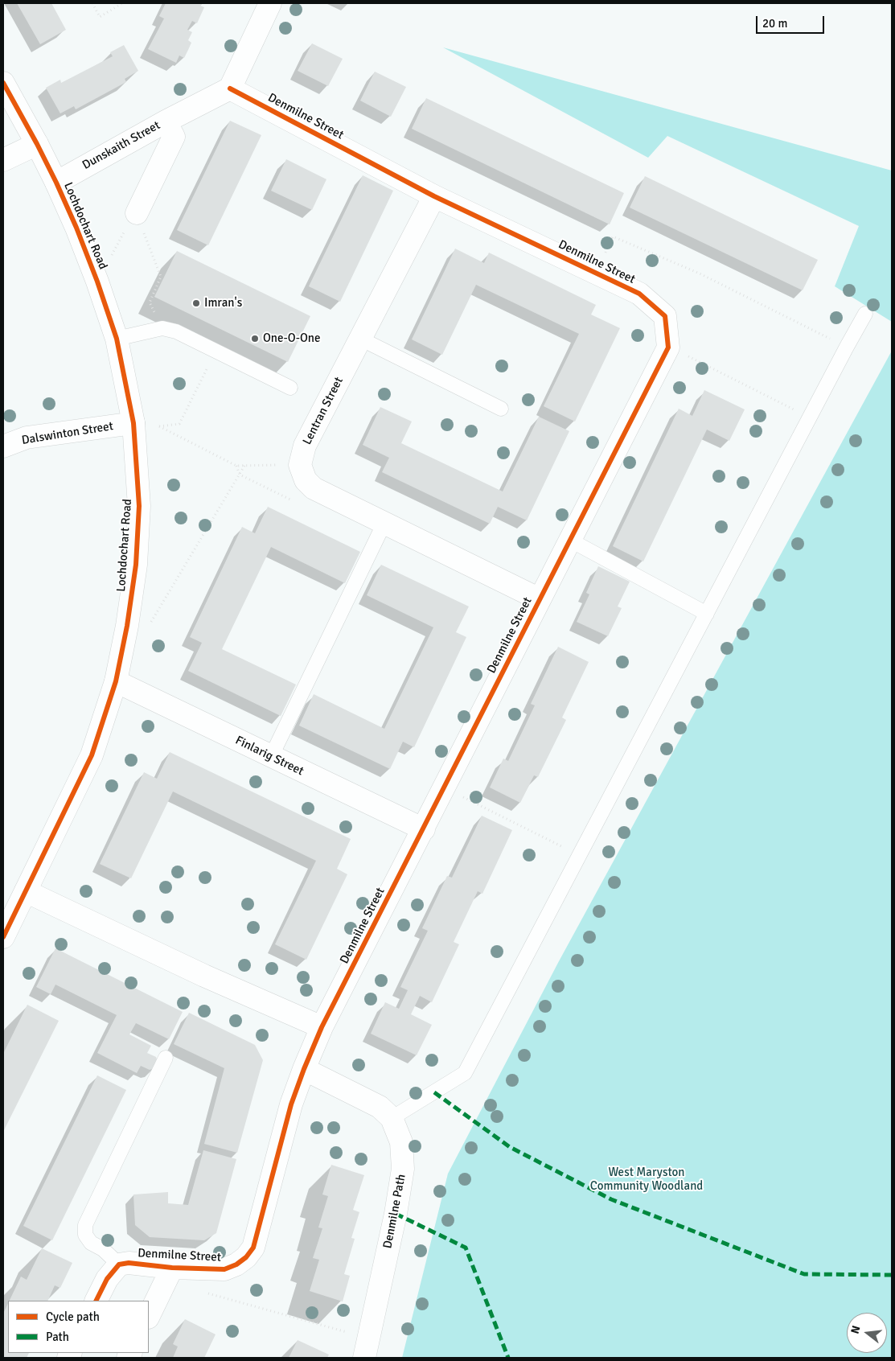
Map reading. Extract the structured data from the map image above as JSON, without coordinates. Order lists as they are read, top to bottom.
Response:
{
  "streets": {
    "street": [
      "Denmilne Street",
      "Dunskaith Street",
      "Lochdochart Road",
      "Lentran Street",
      "Dalswinton Street",
      "Finlarig Street",
      "Denmilne Path"
    ]
  },
  "crossings": [
    ["Denmilne Street", "Dunskaith Street"],
    ["Denmilne Street", "Lentran Street"],
    ["Denmilne Street", "Finlarig Street"],
    ["Denmilne Street", "Denmilne Path"],
    ["Dunskaith Street", "Lochdochart Road"],
    ["Lochdochart Road", "Dalswinton Street"],
    ["Lochdochart Road", "Finlarig Street"]
  ],
  "parks": ["West Maryston Community Woodland"],
  "places": ["Imran's", "One-O-One"],
  "legend": ["Cycle path", "Path"],
  "scale_bar": "20 m",
  "north": "left"
}
